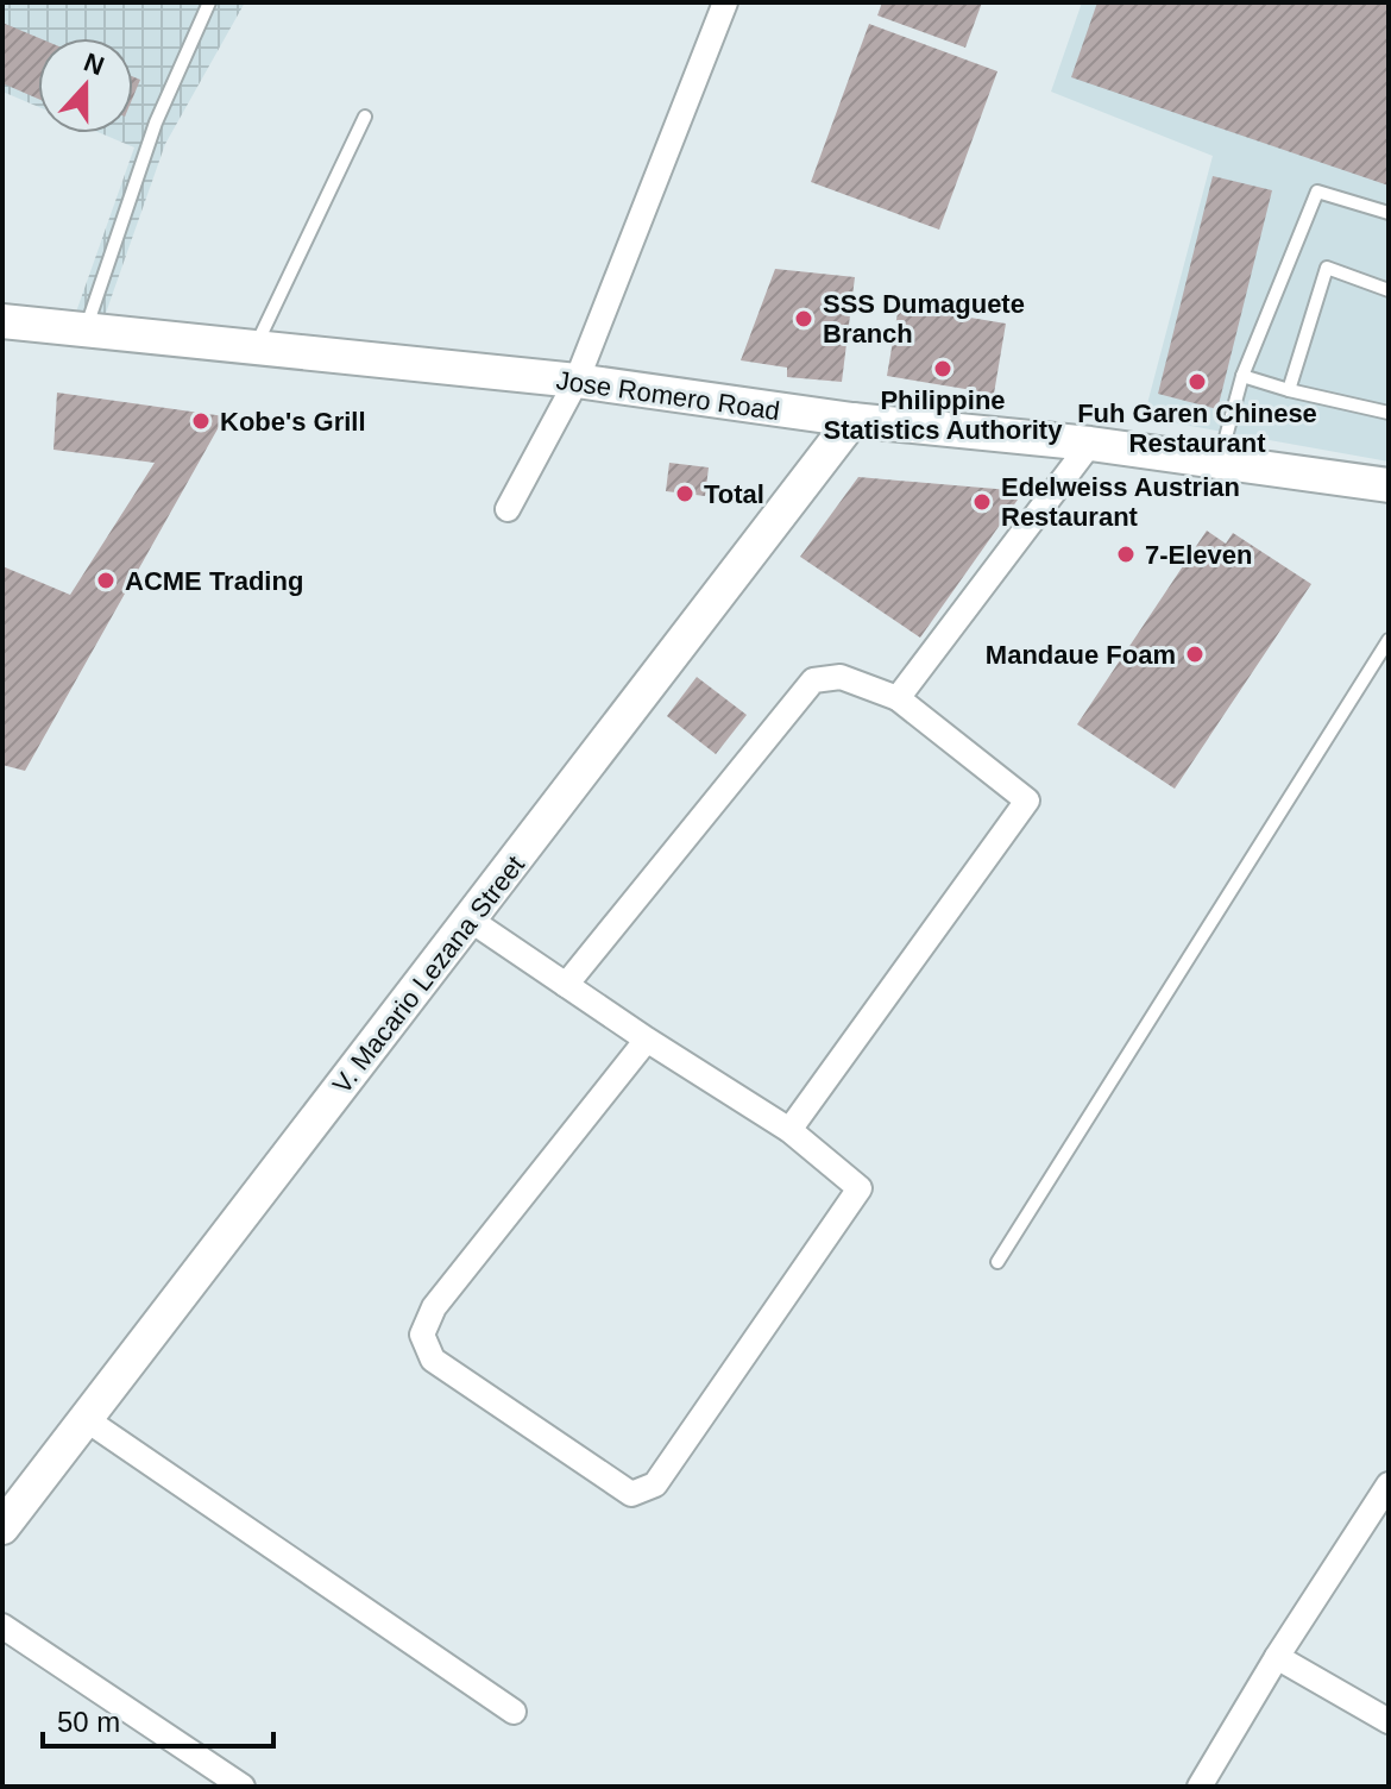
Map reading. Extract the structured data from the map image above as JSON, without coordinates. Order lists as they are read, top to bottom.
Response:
{
  "streets": {
    "main road": ["Jose Romero Road", "V. Macario Lezana Street"]
  },
  "crossings": [
    ["Jose Romero Road", "V. Macario Lezana Street"]
  ],
  "places": [
    "SSS Dumaguete Branch",
    "Philippine Statistics Authority",
    "Fuh Garen Chinese Restaurant",
    "Kobe's Grill",
    "Total",
    "Edelweiss Austrian Restaurant",
    "7-Eleven",
    "ACME Trading",
    "Mandaue Foam"
  ],
  "scale_bar": "50 m",
  "north": "top"
}
